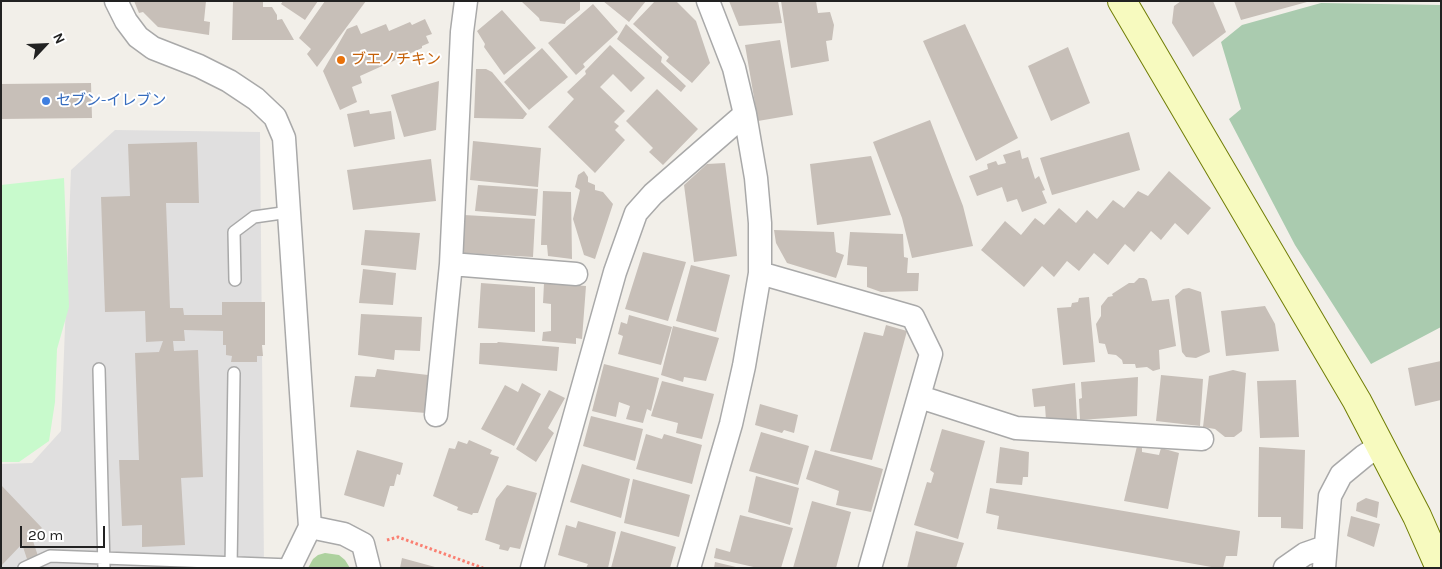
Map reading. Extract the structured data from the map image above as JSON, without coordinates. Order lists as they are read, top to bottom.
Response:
{
  "places": ["ブエノチキン", "セブン-イレブン"],
  "scale_bar": "20 m",
  "north": "top right"
}
